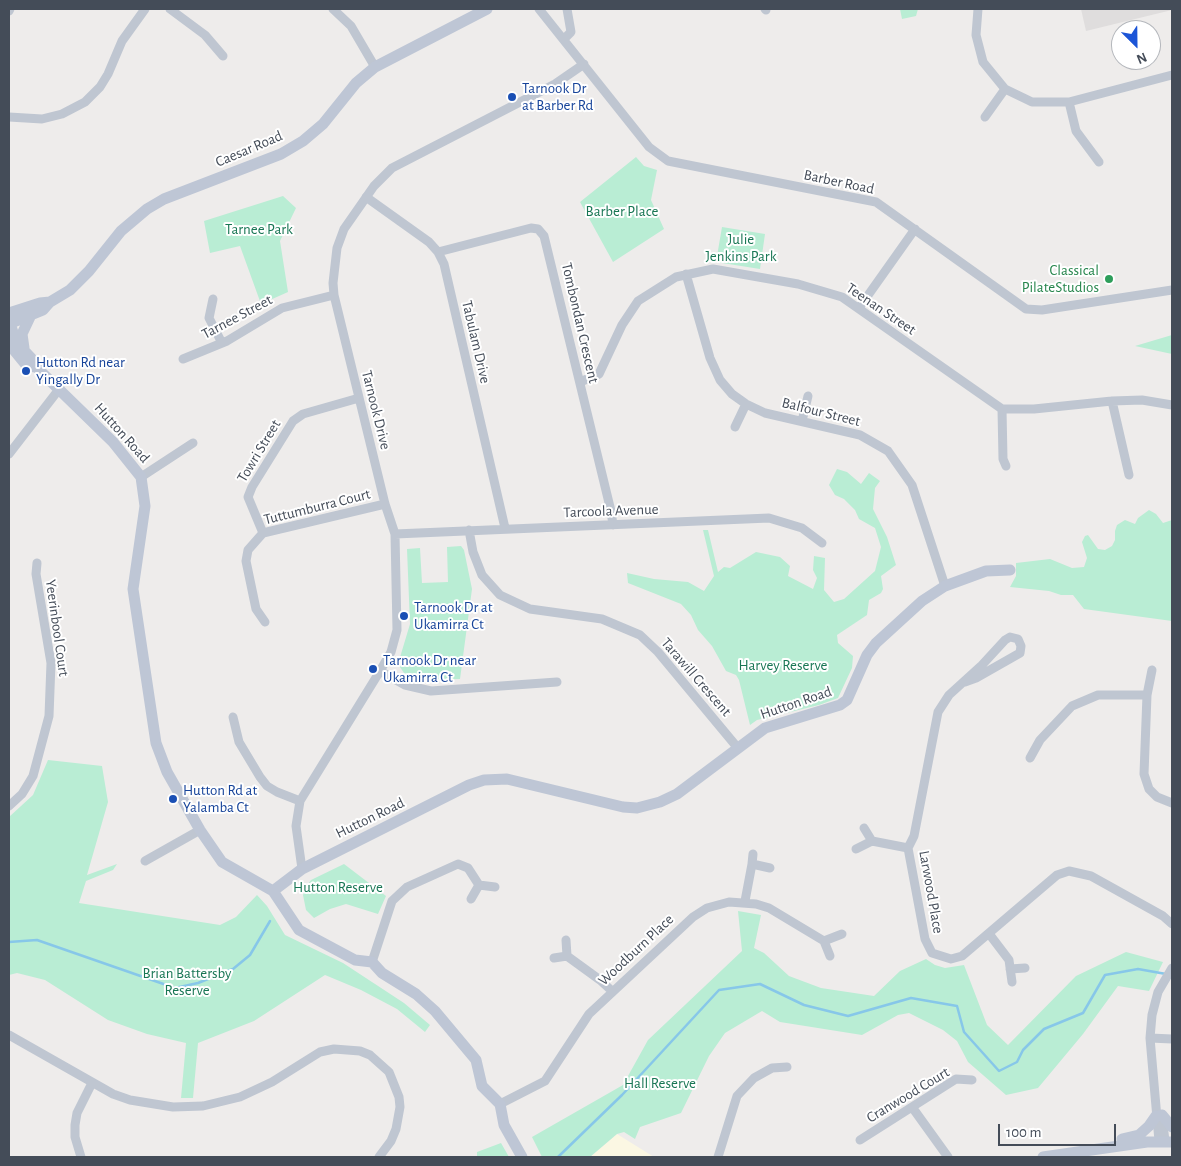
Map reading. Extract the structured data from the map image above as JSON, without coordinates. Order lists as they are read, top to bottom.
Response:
{
  "streets": {
    "street": [
      "Caesar Road",
      "Barber Road",
      "Teenan Street",
      "Tarnee Street",
      "Tombondan Crescent",
      "Tabulam Drive",
      "Tarnook Drive",
      "Balfour Street",
      "Hutton Road",
      "Towri Street",
      "Tuttumburra Court",
      "Tarcoola Avenue",
      "Yeerinbool Court",
      "Tarawill Crescent",
      "Larwood Place",
      "Woodburn Place",
      "Cranwood Court"
    ]
  },
  "crossings": [
    ["Caesar Road", "Hutton Road"],
    ["Barber Road", "Tarnook Drive"],
    ["Teenan Street", "Tombondan Crescent"],
    ["Teenan Street", "Balfour Street"],
    ["Tarnee Street", "Tarnook Drive"],
    ["Tombondan Crescent", "Tabulam Drive"],
    ["Tombondan Crescent", "Tarcoola Avenue"],
    ["Tabulam Drive", "Tarnook Drive"],
    ["Tabulam Drive", "Tarcoola Avenue"],
    ["Tarnook Drive", "Hutton Road"],
    ["Tarnook Drive", "Towri Street"],
    ["Tarnook Drive", "Tuttumburra Court"],
    ["Tarnook Drive", "Tarcoola Avenue"],
    ["Balfour Street", "Hutton Road"],
    ["Hutton Road", "Tarawill Crescent"],
    ["Towri Street", "Tuttumburra Court"],
    ["Tarcoola Avenue", "Tarawill Crescent"]
  ],
  "parks": [
    "Barber Place",
    "Tarnee Park",
    "Julie Jenkins Park",
    "Harvey Reserve",
    "Hutton Reserve",
    "Brian Battersby Reserve",
    "Hall Reserve"
  ],
  "places": [
    "Tarnook Dr at Barber Rd",
    "Classical PilateStudios",
    "Hutton Rd near Yingally Dr",
    "Tarnook Dr at Ukamirra Ct",
    "Tarnook Dr near Ukamirra Ct",
    "Hutton Rd at Yalamba Ct"
  ],
  "scale_bar": "100 m",
  "north": "bottom right"
}
